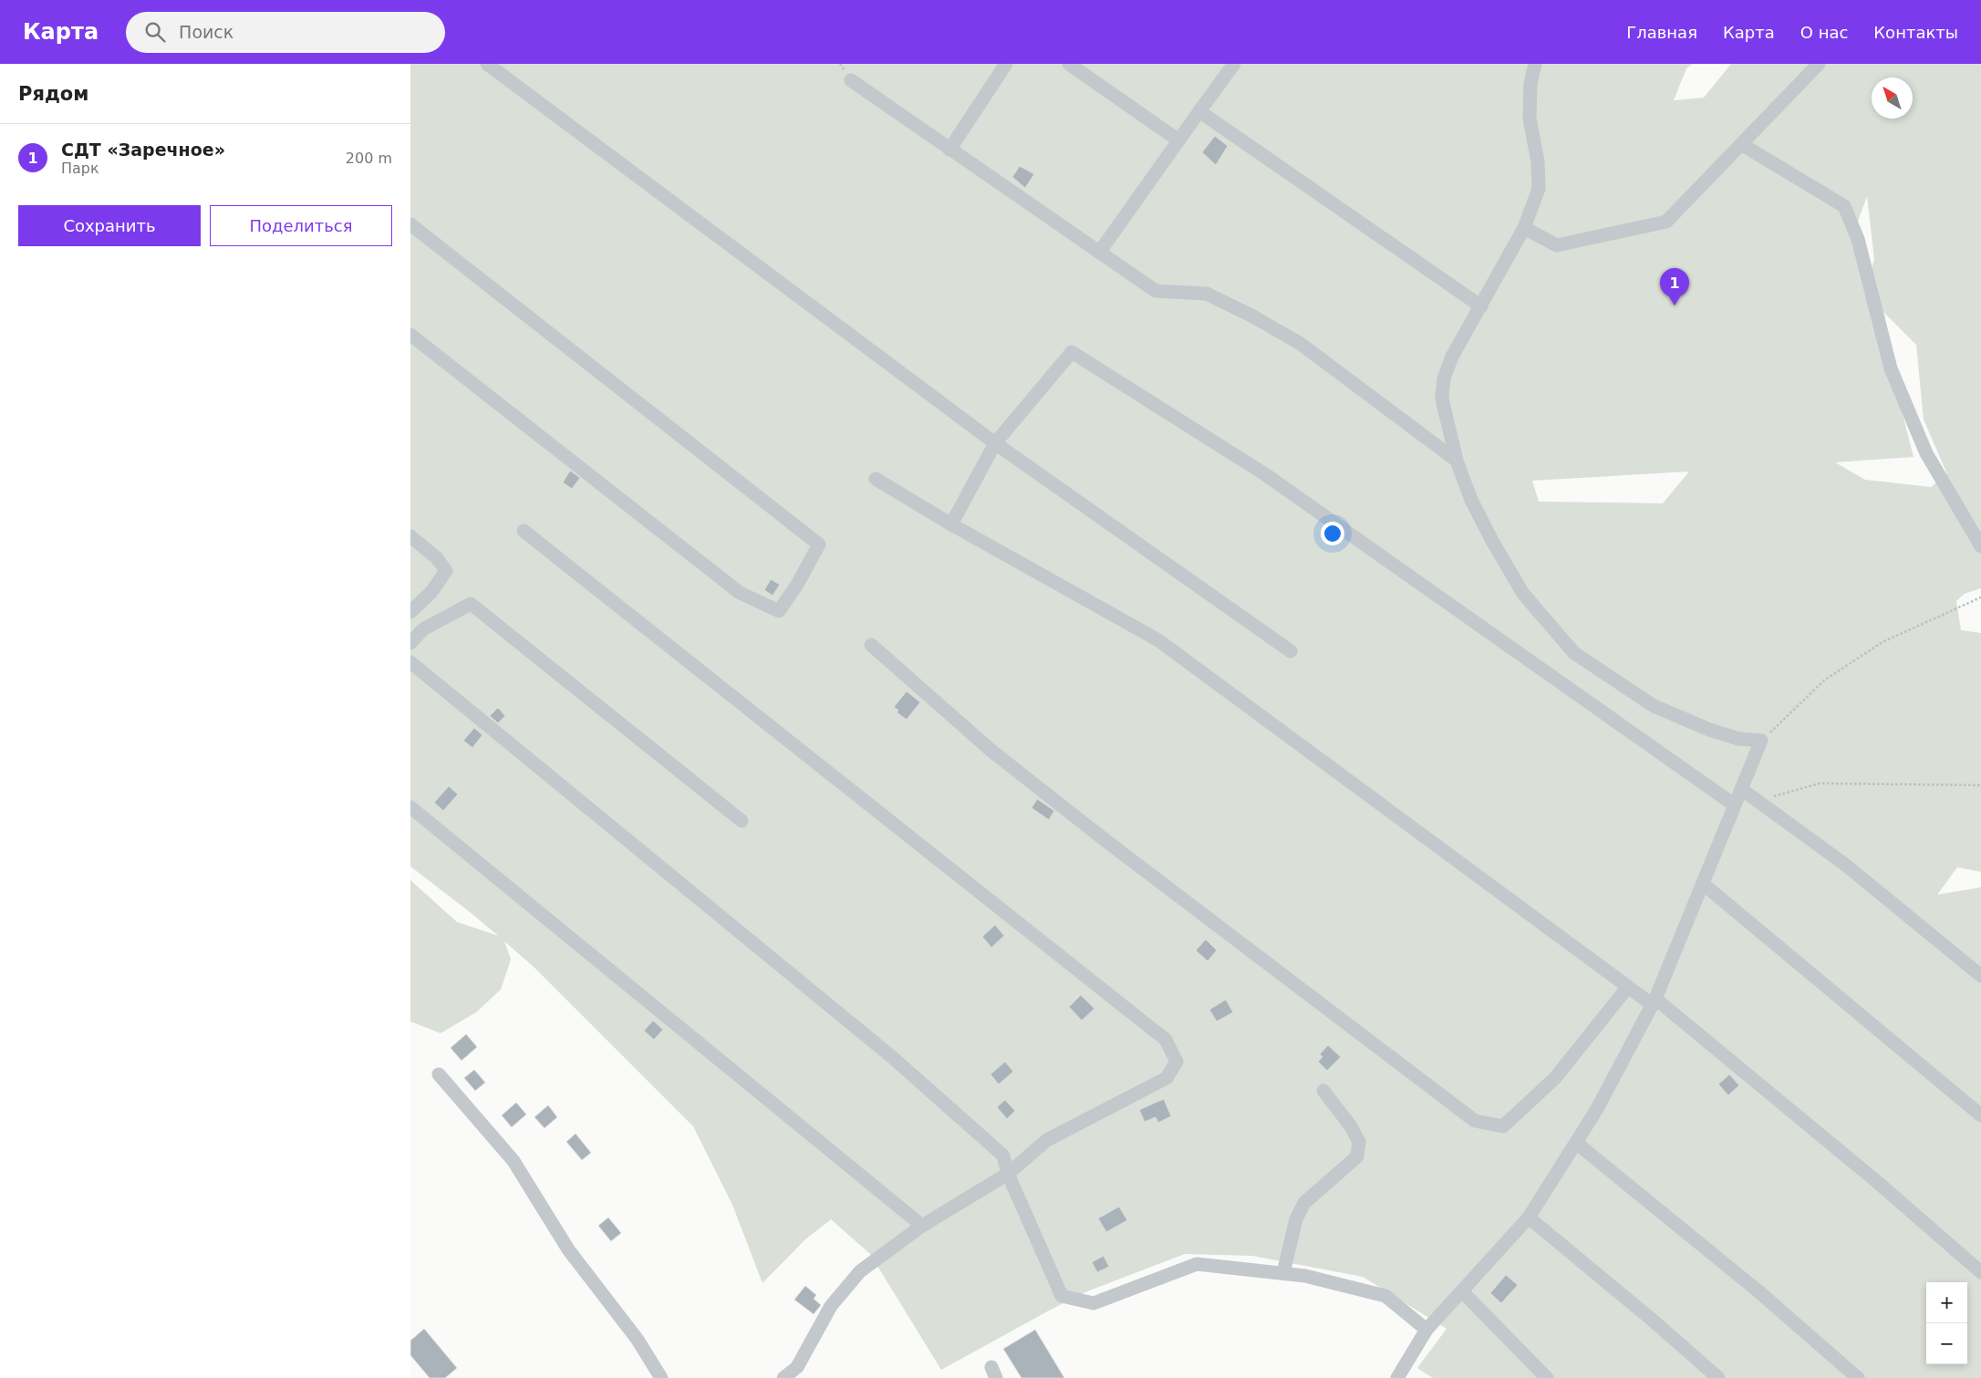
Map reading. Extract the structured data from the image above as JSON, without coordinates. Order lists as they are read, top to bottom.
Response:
{
  "north": "top left",
  "page": {
    "header": "Карта",
    "search": "Поиск",
    "nav": [
      "Главная",
      "Карта",
      "О нас",
      "Контакты"
    ],
    "heading": "Рядом",
    "list": [
      {
        "mark": "1",
        "name": "СДТ «Заречное»",
        "note": "Парк",
        "value": "200 m"
      }
    ],
    "buttons": ["Сохранить", "Поделиться"],
    "pins": "1",
    "map_buttons": ["+", "−"]
  }
}
